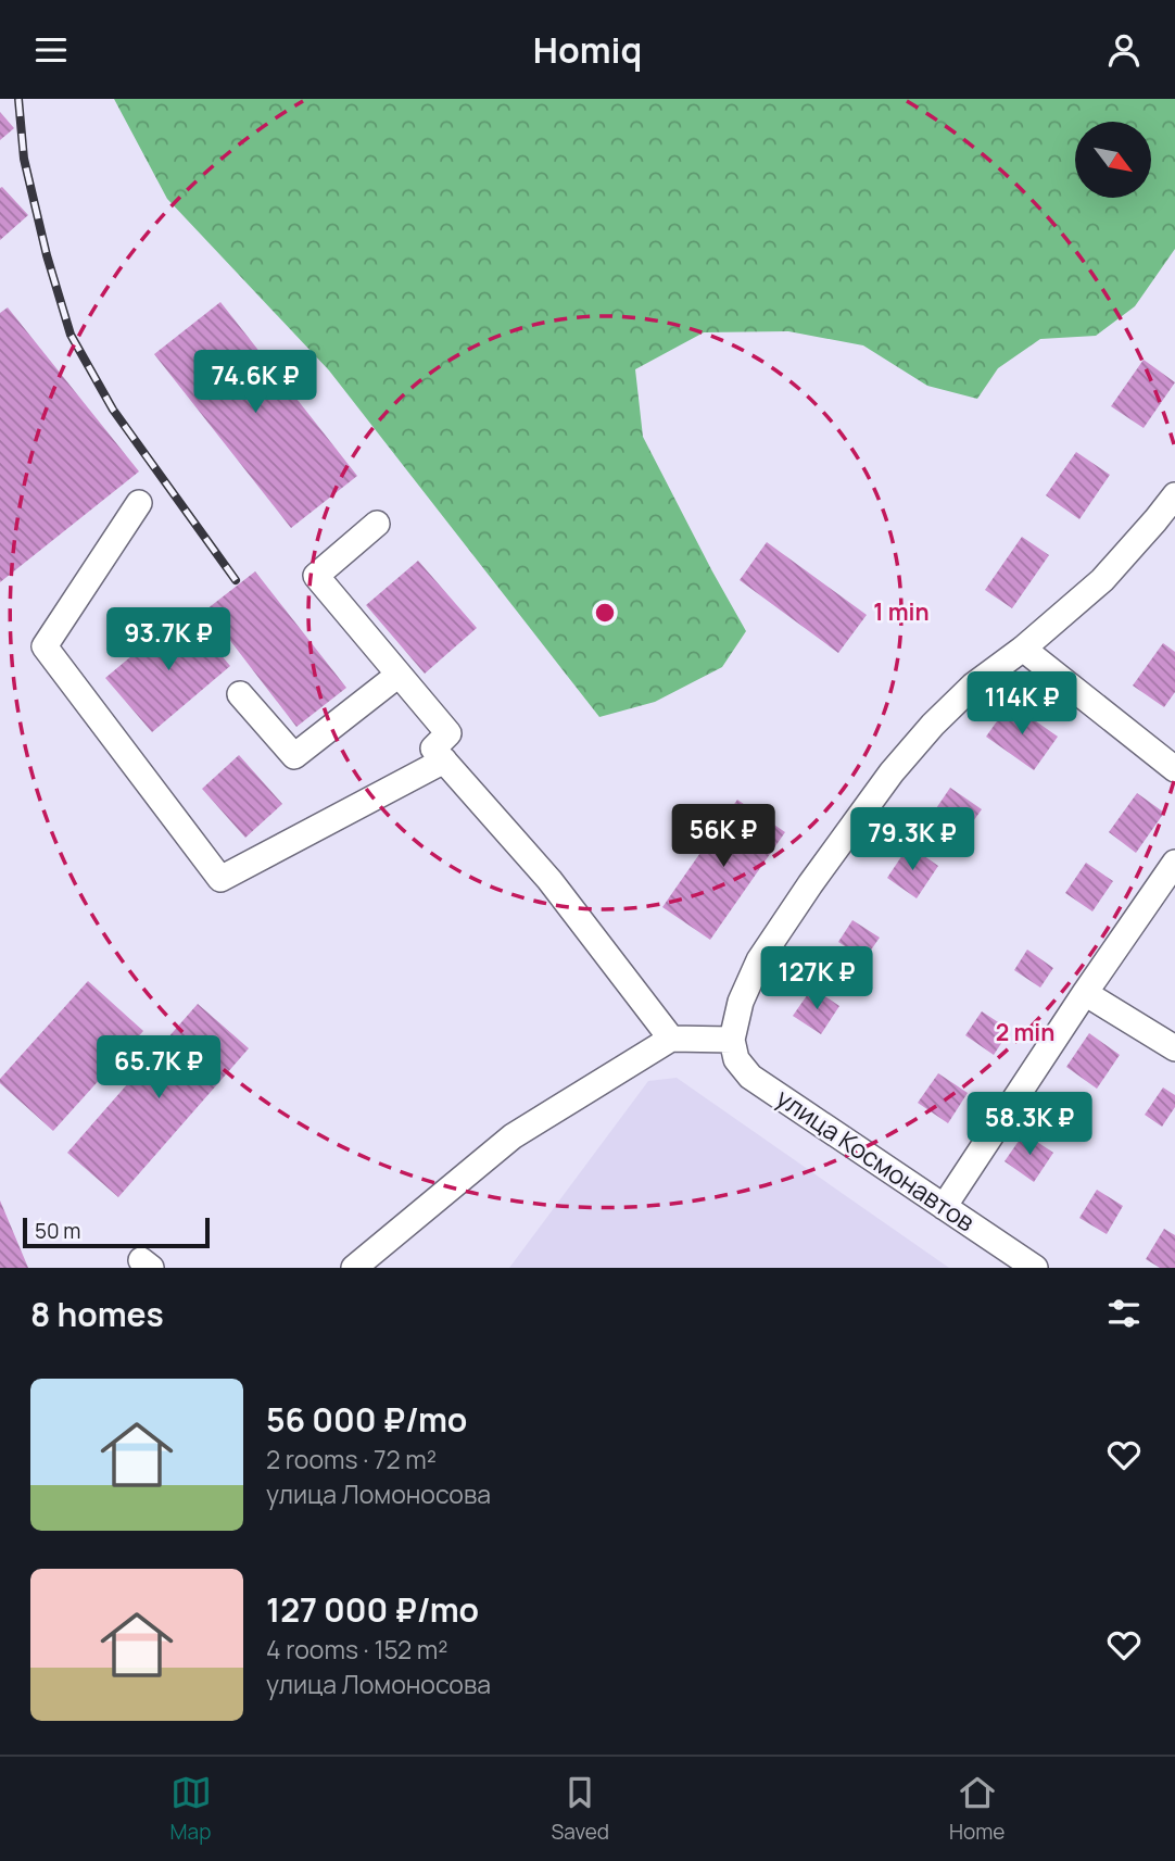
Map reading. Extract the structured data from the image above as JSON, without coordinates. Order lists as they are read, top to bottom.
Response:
{
  "streets": {
    "street": ["улица Космонавтов"]
  },
  "scale_bar": "50 m",
  "north": "bottom right",
  "page": {
    "header": "Homiq",
    "price": [
      "74.6K ₽",
      "93.7K ₽",
      "114K ₽",
      "56K ₽",
      "79.3K ₽",
      "127K ₽",
      "65.7K ₽",
      "58.3K ₽"
    ],
    "scale": "50 m",
    "heading": "8 homes",
    "list": [
      {
        "name": "56 000 ₽/mo",
        "note": "2 rooms · 72 m² · улица Ломоносова"
      },
      {
        "name": "127 000 ₽/mo",
        "note": "4 rooms · 152 m² · улица Ломоносова"
      }
    ],
    "tabs": ["Map", "Saved", "Home"]
  },
  "rings": ["1 min", "2 min"]
}
